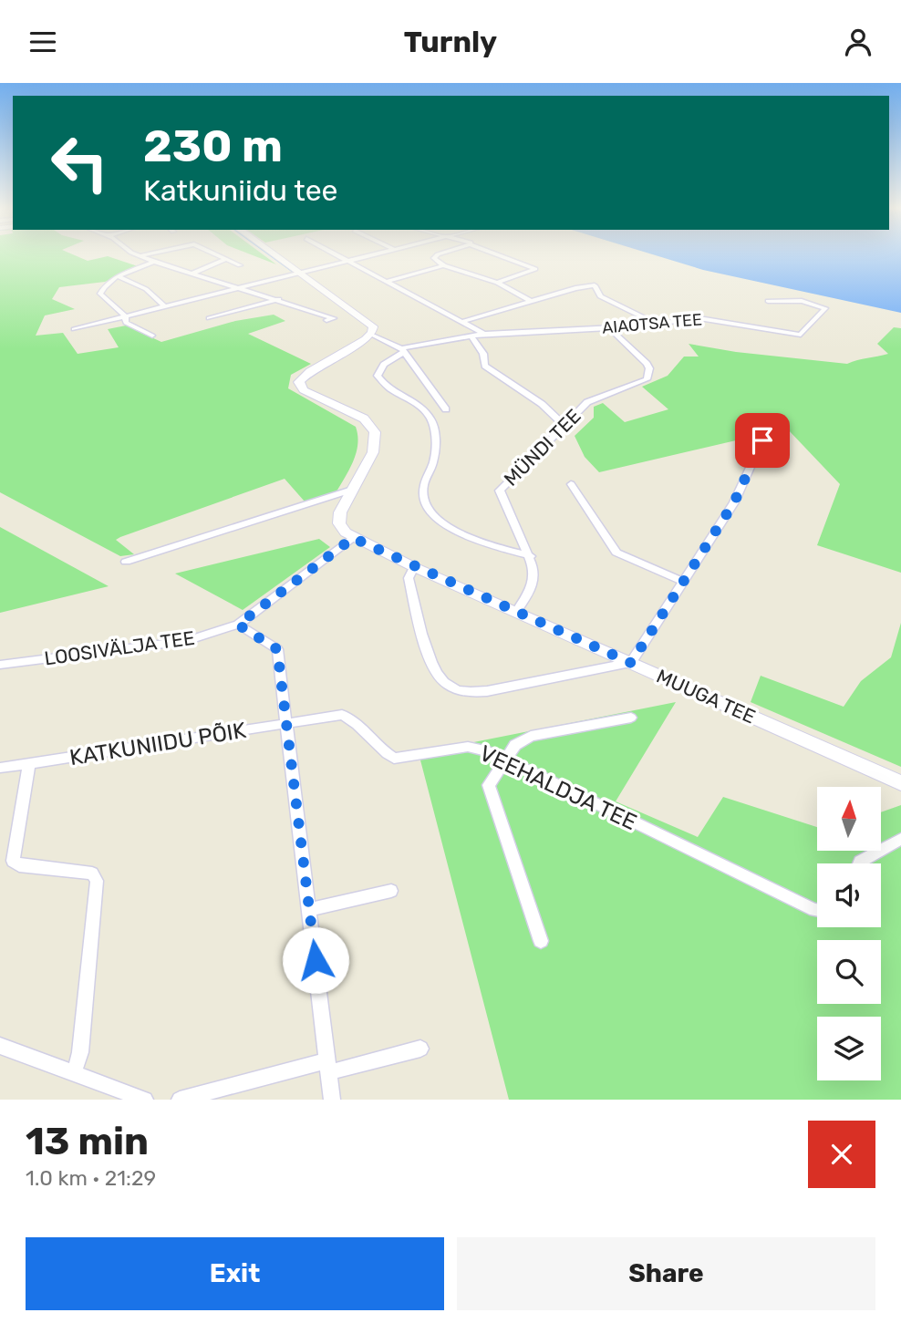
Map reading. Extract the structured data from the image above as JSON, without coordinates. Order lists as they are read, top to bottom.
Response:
{
  "streets": {
    "street": [
      "AIAOTSA TEE",
      "MÜNDI TEE",
      "LOOSIVÄLJA TEE",
      "MUUGA TEE",
      "KATKUNIIDU PÕIK",
      "VEEHALDJA TEE"
    ]
  },
  "crossings": [
    ["AIAOTSA TEE", "MÜNDI TEE"],
    ["MÜNDI TEE", "MUUGA TEE"],
    ["LOOSIVÄLJA TEE", "MUUGA TEE"],
    ["KATKUNIIDU PÕIK", "VEEHALDJA TEE"]
  ],
  "north": "top",
  "page": {
    "header": "Turnly",
    "turn": ["230 m", "Katkuniidu tee"],
    "heading": ["13 min", "1.0 km · 21:29"],
    "buttons": ["Exit", "Share"]
  }
}
